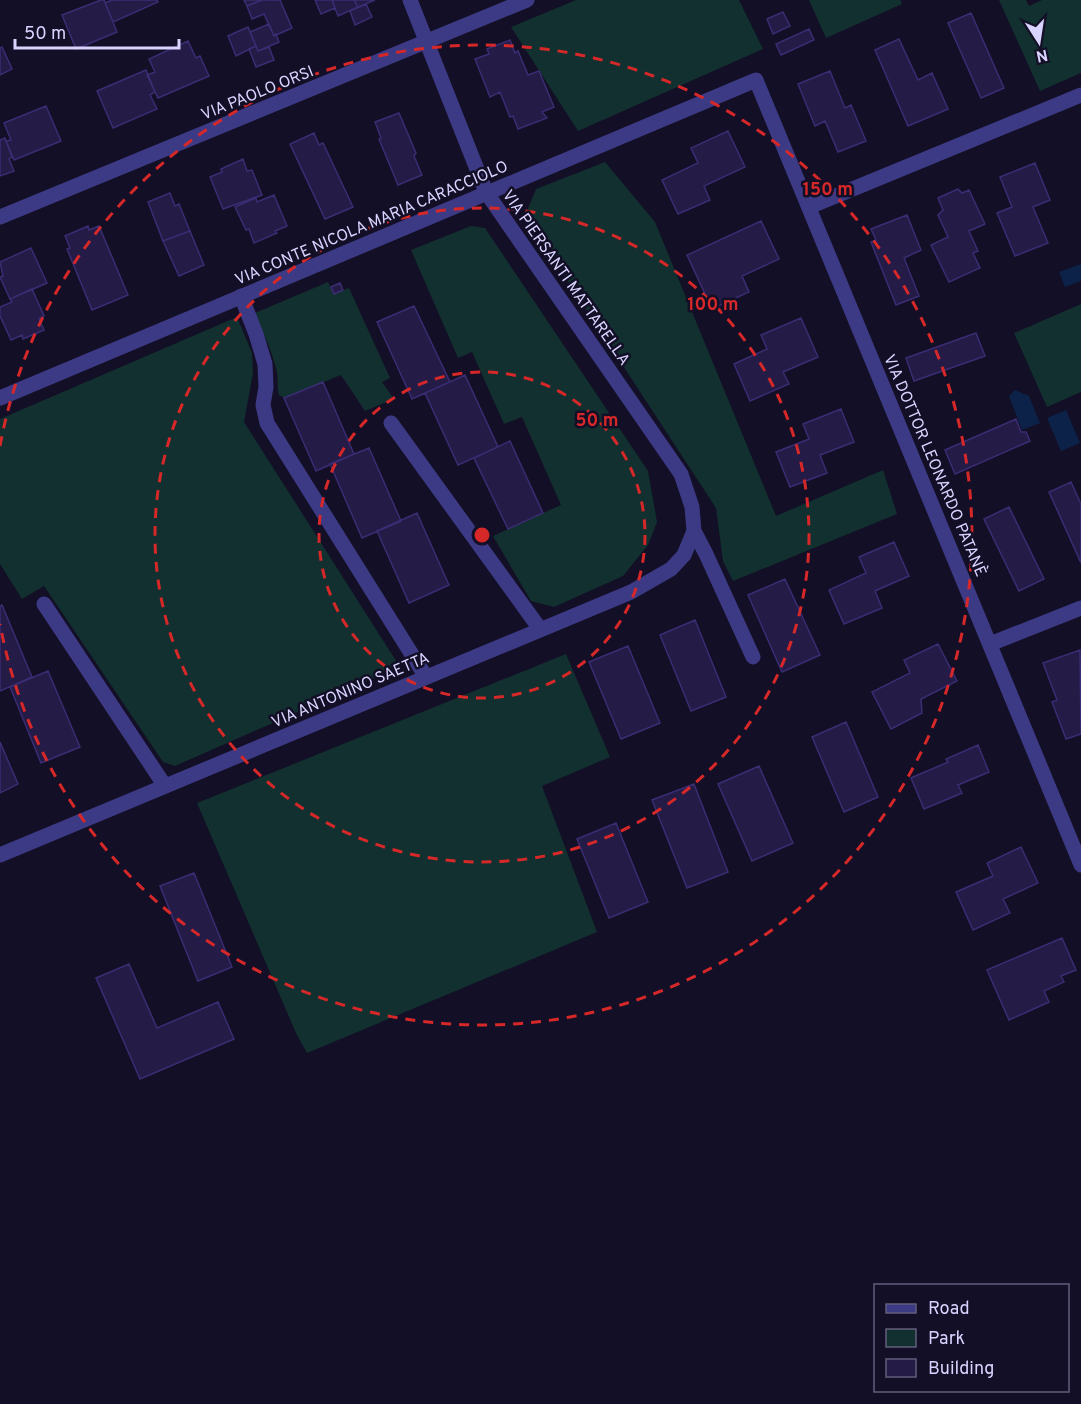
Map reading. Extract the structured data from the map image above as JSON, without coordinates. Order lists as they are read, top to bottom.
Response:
{
  "streets": {
    "street": [
      "VIA PAOLO ORSI",
      "VIA CONTE NICOLA MARIA CARACCIOLO",
      "VIA PIERSANTI MATTARELLA",
      "VIA DOTTOR LEONARDO PATANÈ",
      "VIA ANTONINO SAETTA"
    ]
  },
  "crossings": [
    ["VIA PAOLO ORSI", "VIA PIERSANTI MATTARELLA"],
    ["VIA CONTE NICOLA MARIA CARACCIOLO", "VIA PIERSANTI MATTARELLA"],
    ["VIA CONTE NICOLA MARIA CARACCIOLO", "VIA DOTTOR LEONARDO PATANÈ"],
    ["VIA PIERSANTI MATTARELLA", "VIA ANTONINO SAETTA"]
  ],
  "legend": ["Road", "Park", "Building"],
  "scale_bar": "50 m",
  "north": "bottom",
  "rings": ["150 m", "100 m", "50 m"]
}
